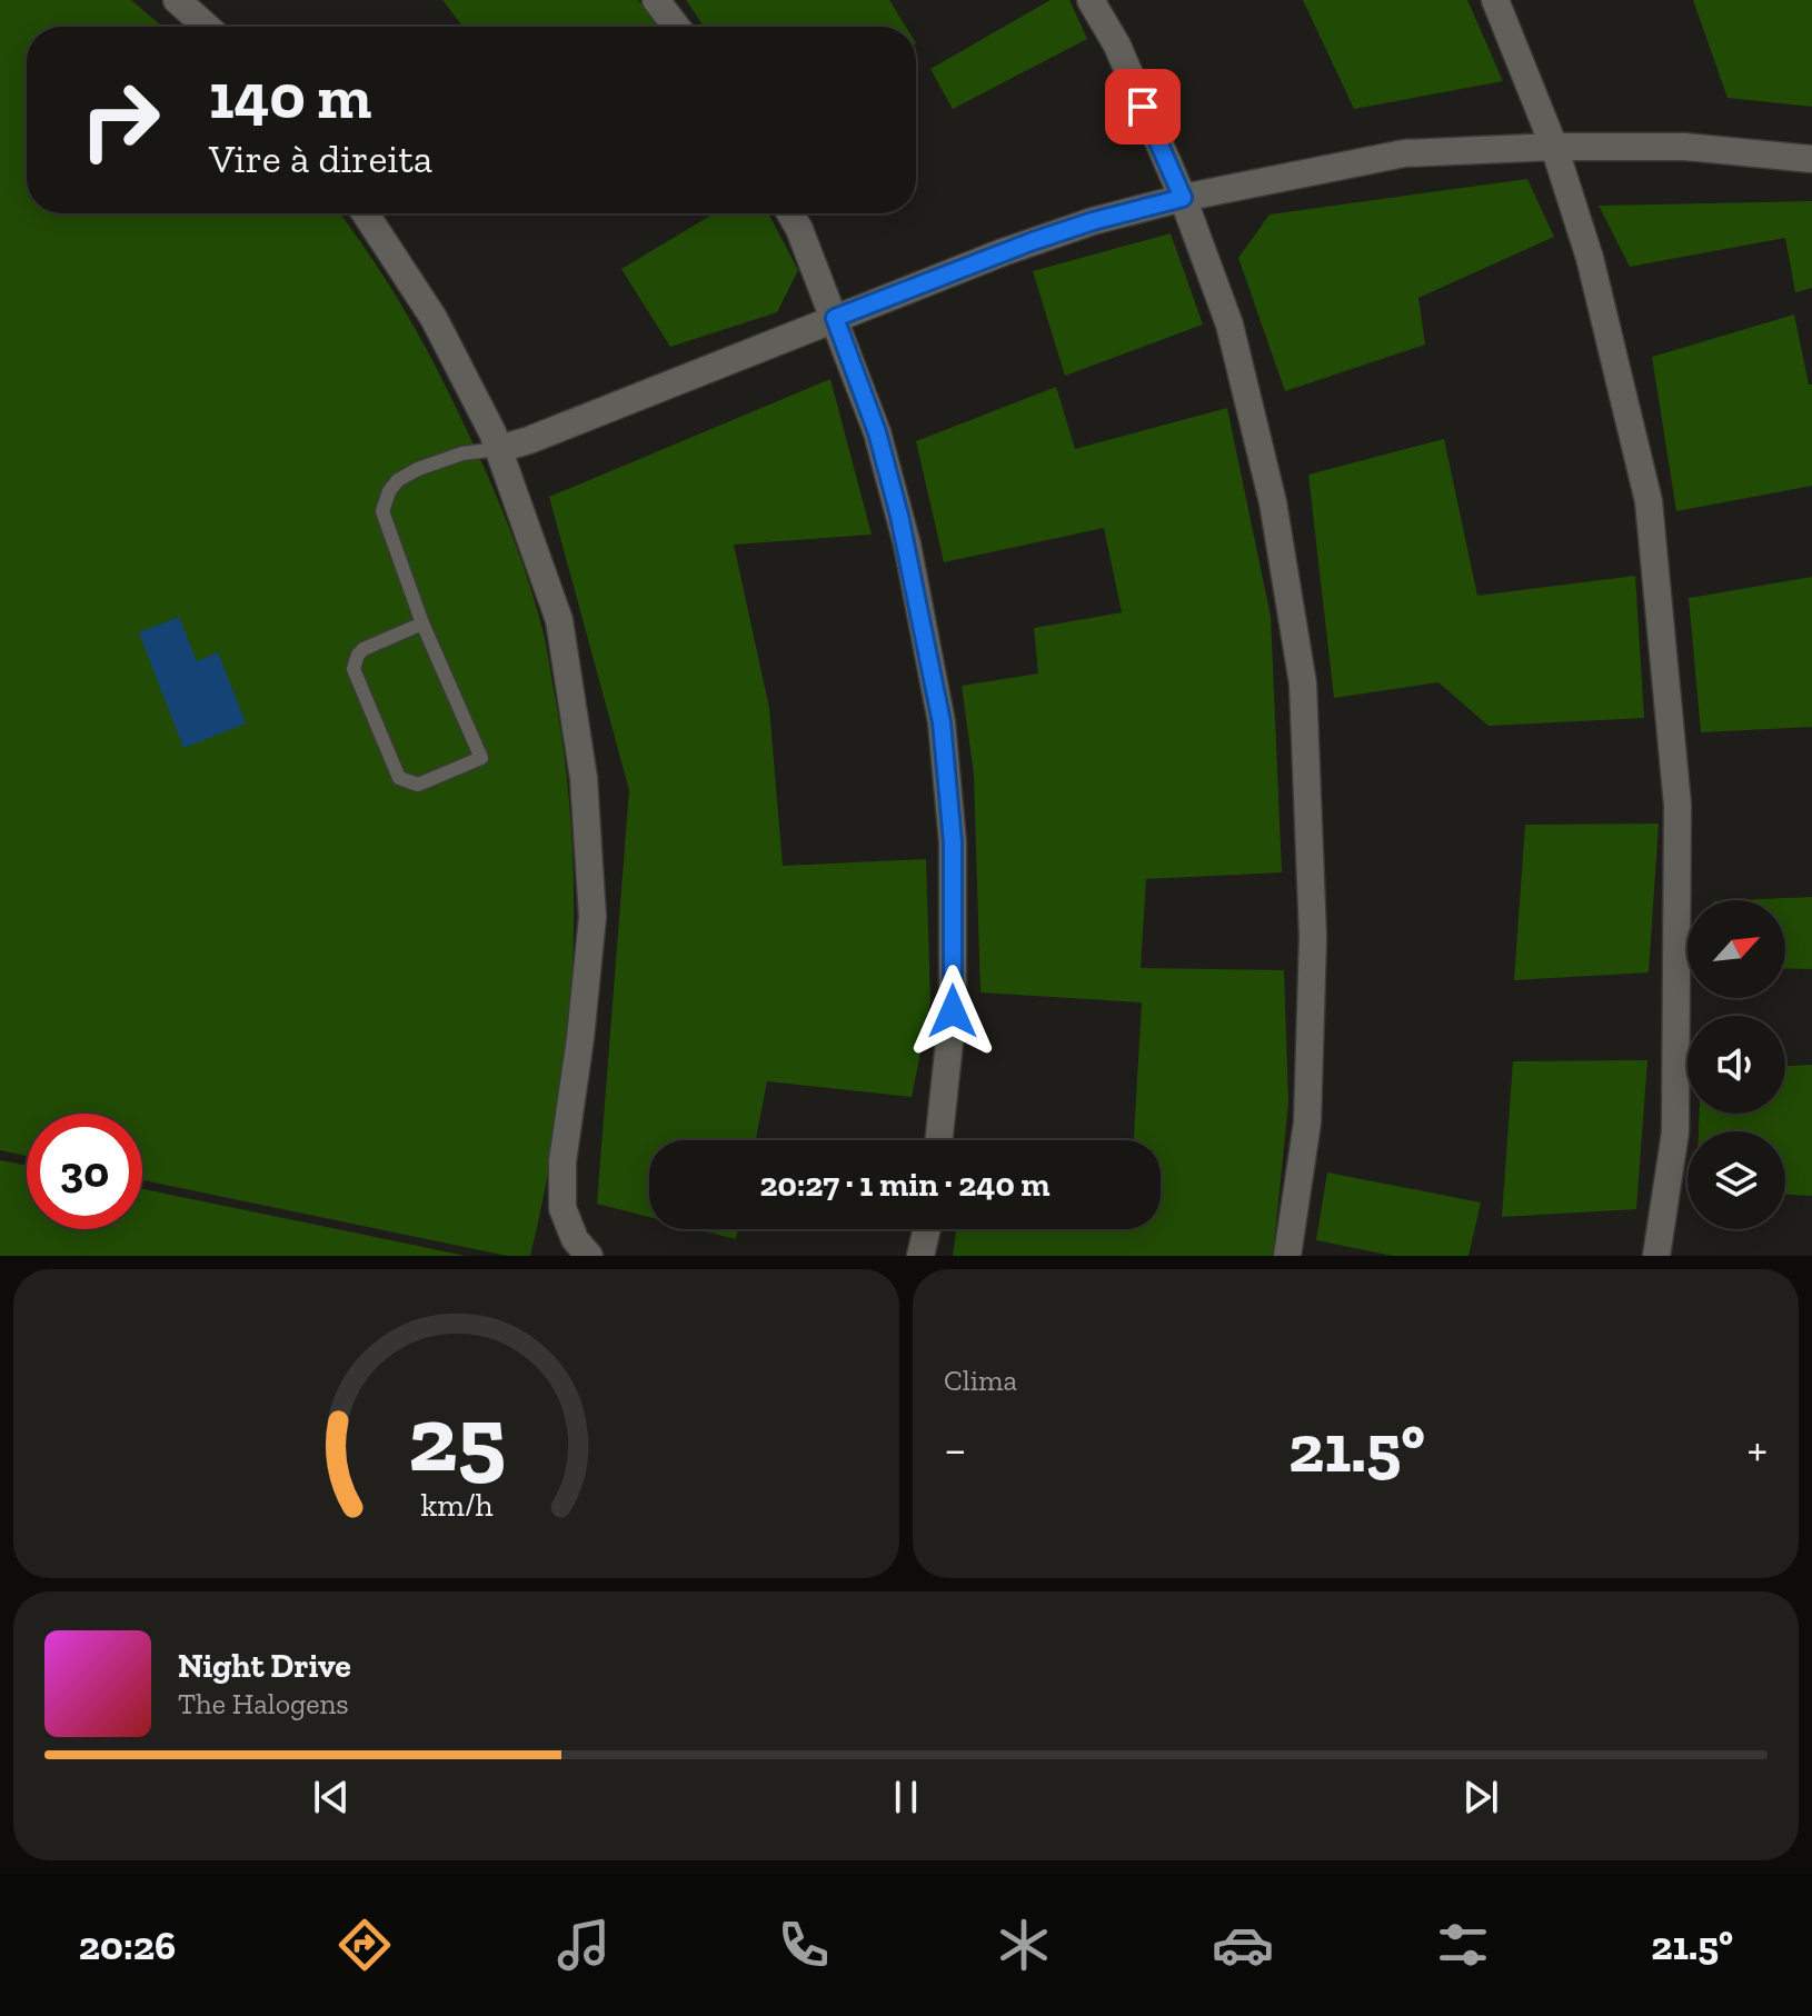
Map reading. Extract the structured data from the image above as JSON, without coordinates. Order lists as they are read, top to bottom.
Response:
{
  "north": "top right",
  "page": {
    "turn": ["140 m", "Vire à direita"],
    "limit": "30",
    "trip": "20:27 · 1 min · 240 m",
    "tile": "Clima",
    "heat": ["−", "21.5°", "+"],
    "song": ["Night Drive", "The Halogens"],
    "tabs": ["20:26", "21.5°"],
    "gauge": ["25", "km/h"]
  }
}
